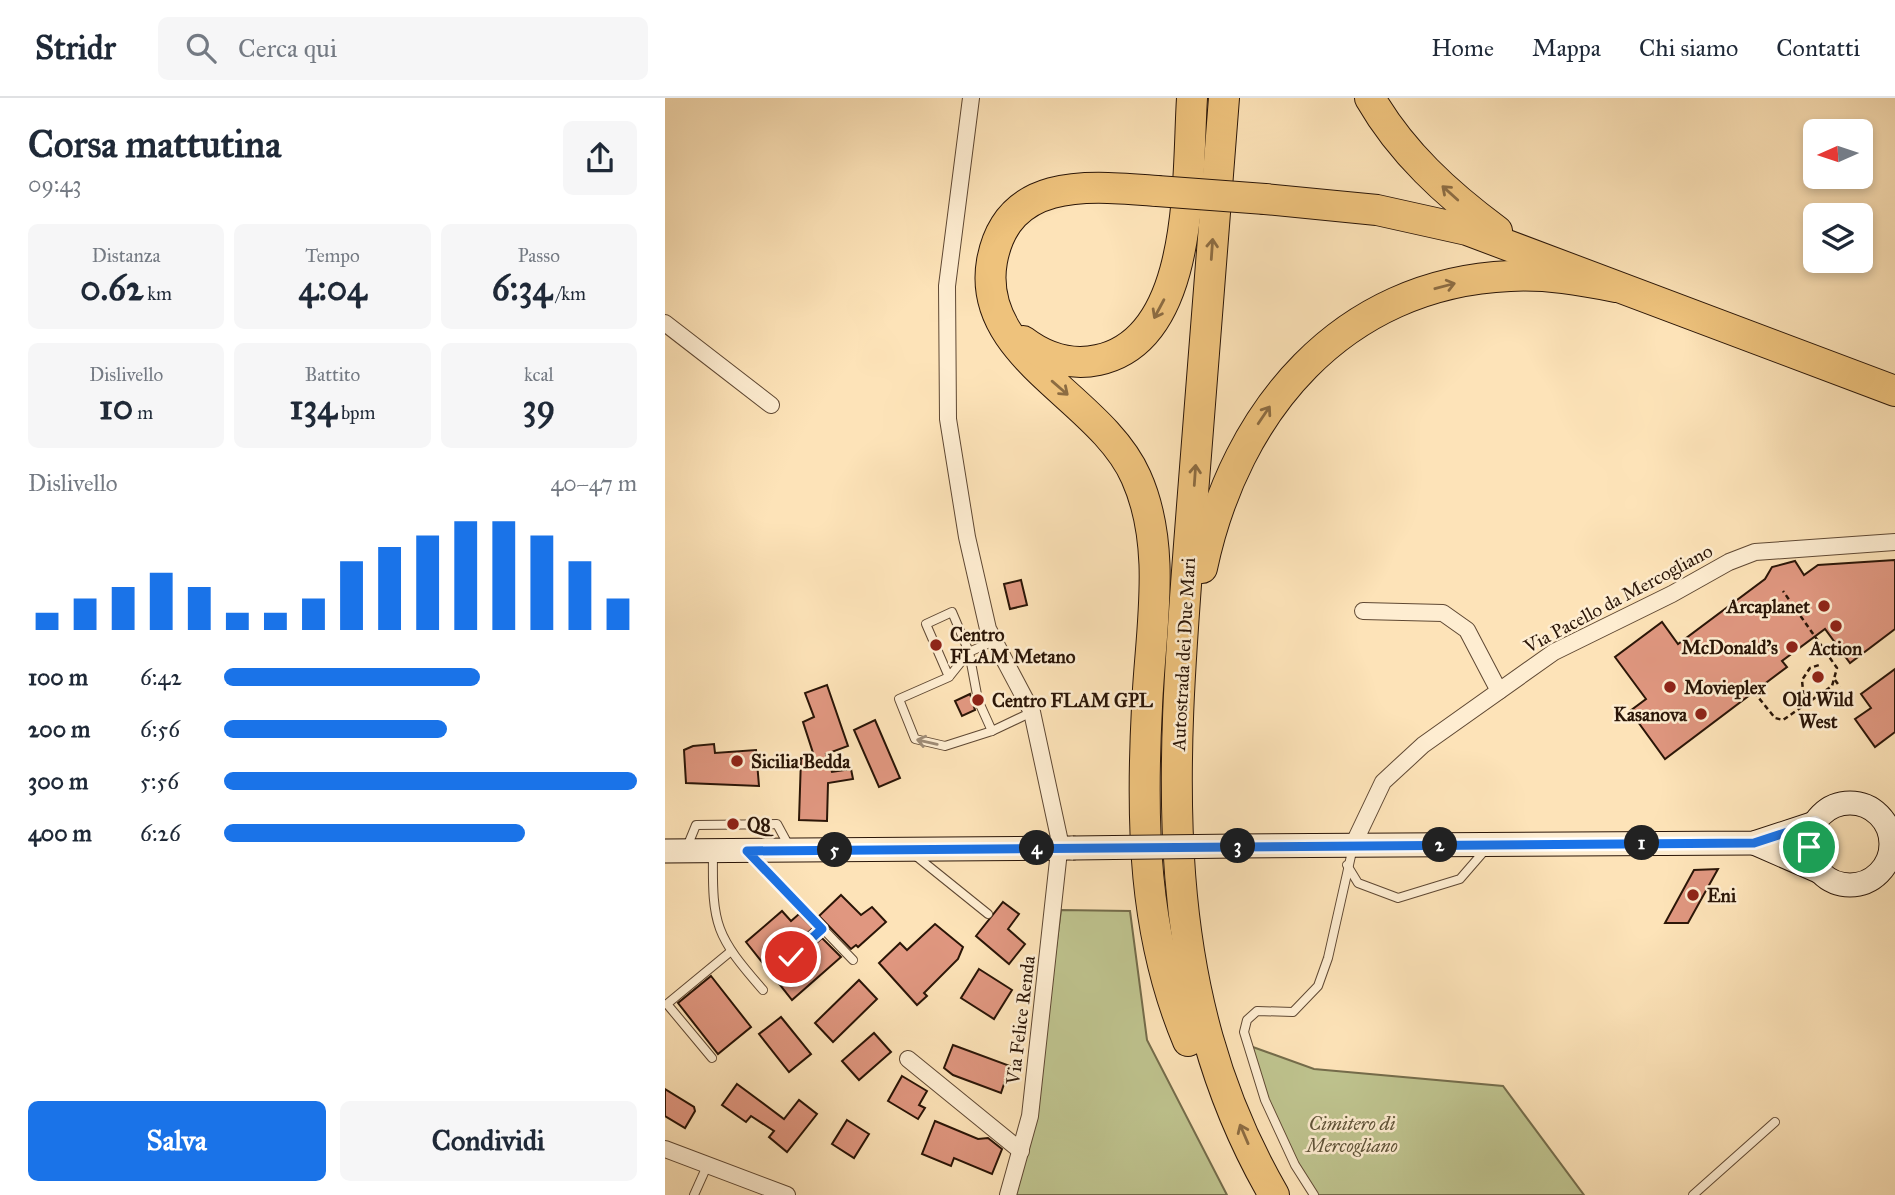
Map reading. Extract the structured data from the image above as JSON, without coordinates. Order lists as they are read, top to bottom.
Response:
{
  "streets": {
    "highway": ["Autostrada dei Due Mari"],
    "street": ["Via Pacello da Mercogliano", "Via Felice Renda"]
  },
  "parks": ["Cimitero di Mercogliano"],
  "places": [
    "Arcaplanet",
    "Action",
    "Centro FLAM Metano",
    "McDonald's",
    "Old Wild West",
    "Movieplex",
    "Centro FLAM GPL",
    "Kasanova",
    "Sicilia Bedda",
    "Q8",
    "Eni"
  ],
  "north": "left",
  "page": {
    "header": "Stridr",
    "search": "Cerca qui",
    "nav": [
      "Home",
      "Mappa",
      "Chi siamo",
      "Contatti"
    ],
    "heading": ["Corsa mattutina", "09:43"],
    "stats": [
      ["Distanza", "0.62 km"],
      ["Tempo", "4:04"],
      ["Passo", "6:34 /km"],
      ["Dislivello", "10 m"],
      ["Battito", "134 bpm"],
      ["kcal", "39"]
    ],
    "chart": ["Dislivello", "40–47 m"],
    "list": [
      {
        "name": "100 m",
        "note": "6:42"
      },
      {
        "name": "200 m",
        "note": "6:56"
      },
      {
        "name": "300 m",
        "note": "5:56"
      },
      {
        "name": "400 m",
        "note": "6:26"
      }
    ],
    "pins": [
      "1",
      "2",
      "3",
      "4",
      "5"
    ],
    "buttons": ["Salva", "Condividi"]
  }
}
